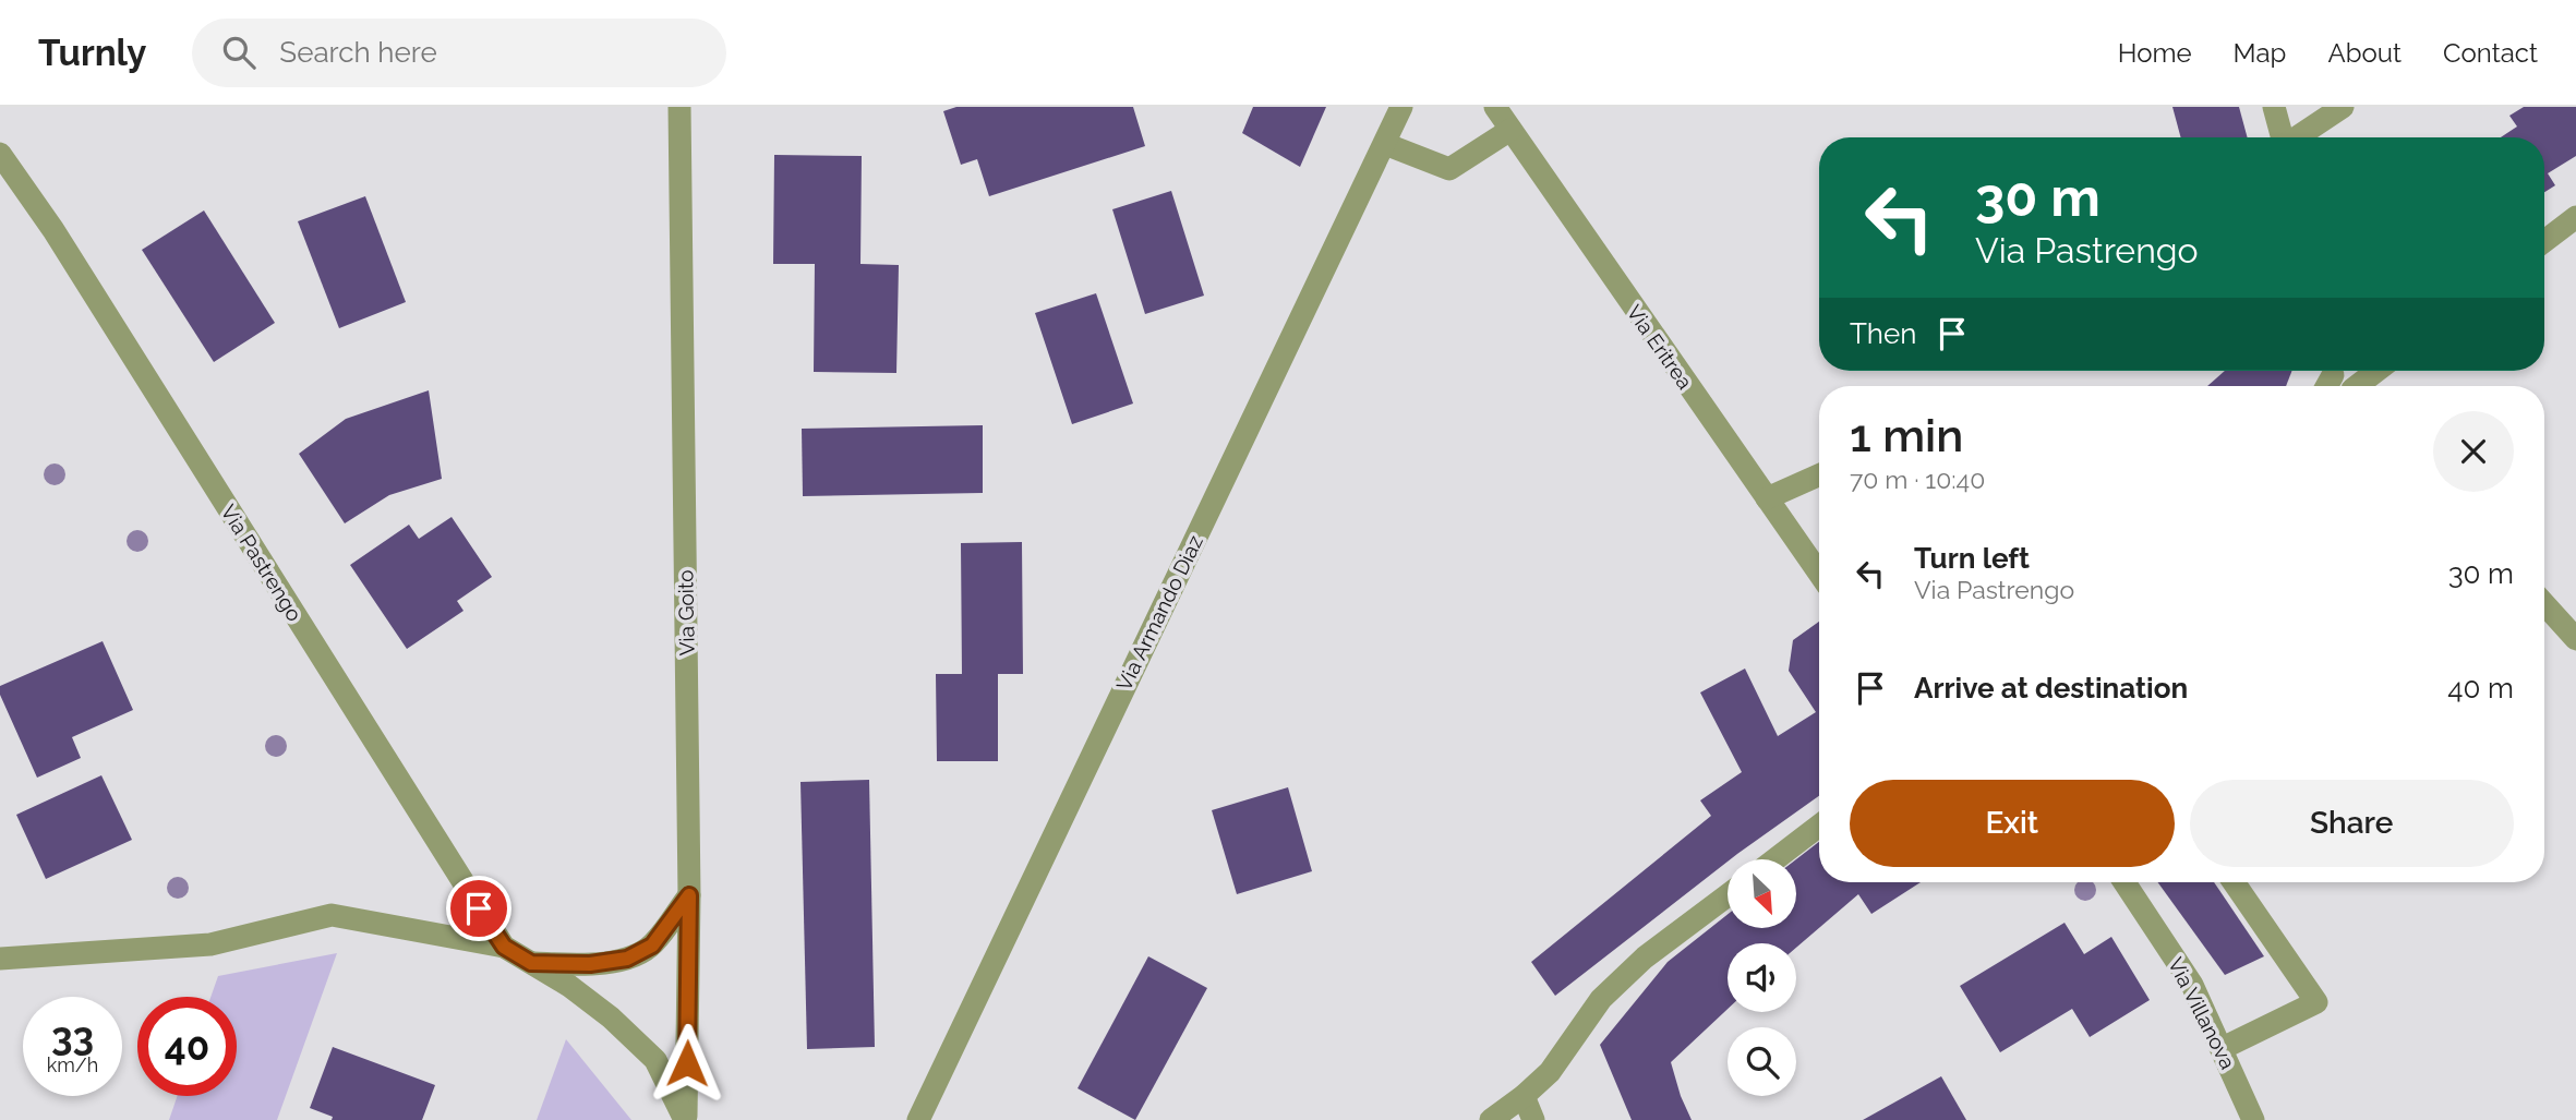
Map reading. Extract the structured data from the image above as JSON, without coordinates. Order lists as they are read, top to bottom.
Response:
{
  "streets": {
    "street": [
      "Via Eritrea",
      "Via Pastrengo",
      "Via Goito",
      "Via Armando Diaz",
      "Via Villanova"
    ]
  },
  "crossings": [
    ["Via Pastrengo", "Via Goito"]
  ],
  "north": "bottom right",
  "page": {
    "header": "Turnly",
    "search": "Search here",
    "nav": [
      "Home",
      "Map",
      "About",
      "Contact"
    ],
    "turn": ["30 m", "Via Pastrengo"],
    "then": "Then",
    "heading": ["1 min", "70 m · 10:40"],
    "list": [
      {
        "name": "Turn left",
        "note": "Via Pastrengo",
        "value": "30 m"
      },
      {
        "name": "Arrive at destination",
        "value": "40 m"
      }
    ],
    "buttons": ["Exit", "Share"],
    "speed": "33 km/h",
    "limit": "40"
  }
}
